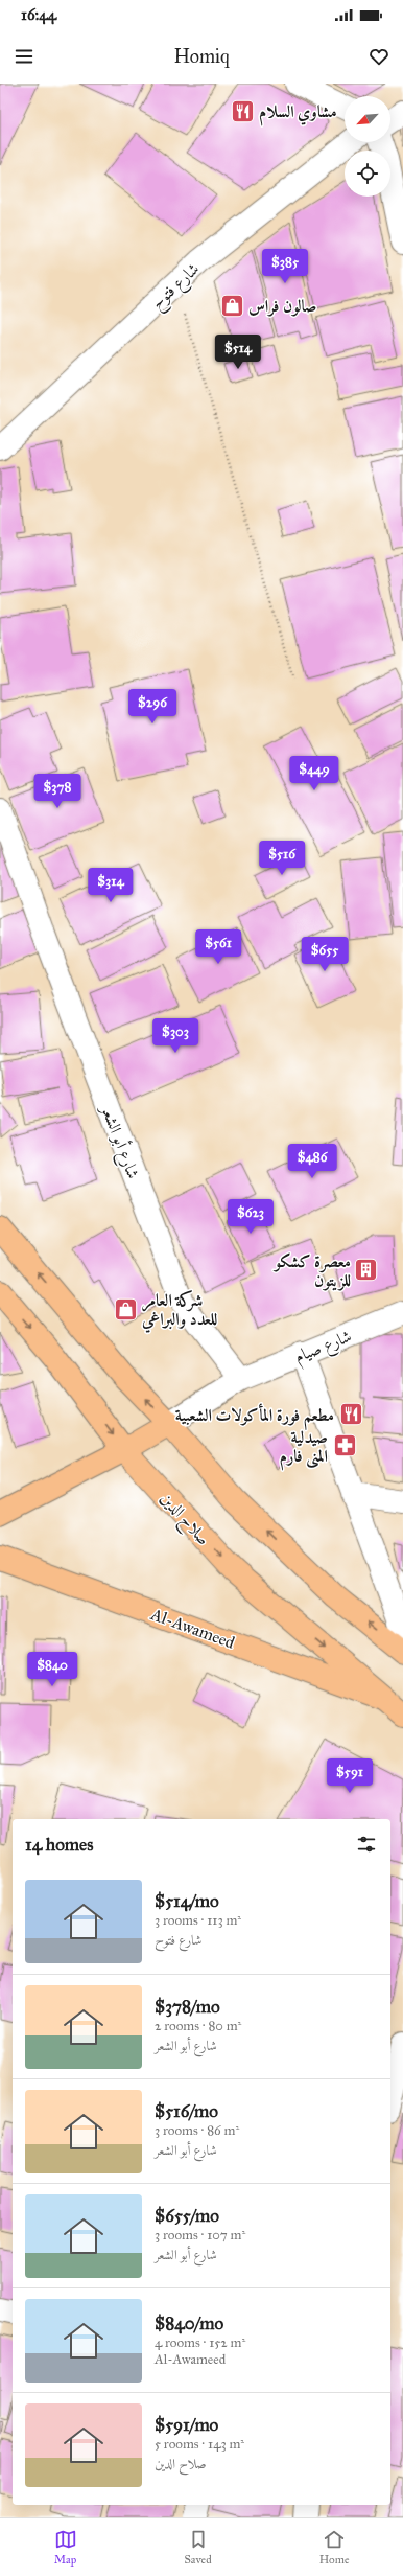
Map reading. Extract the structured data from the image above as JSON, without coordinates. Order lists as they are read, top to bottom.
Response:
{
  "streets": {
    "main road": ["صلاح الدين", "Al-Awameed"],
    "street": ["شارع فتوح", "شارع أبو الشعر", "شارع صيام"]
  },
  "crossings": [
    ["شارع أبو الشعر", "شارع صيام"],
    ["صلاح الدين", "Al-Awameed"]
  ],
  "places": {
    "restaurant": ["مشاوي السلام", "مطعم فورة المأكولات الشعبية"],
    "shop": ["صالون فراس", "شركة العامر للعدد والبراغي"],
    "building": ["معصرة كشكو للزيتون"],
    "pharmacy": ["صيدلية المنى فارم"]
  },
  "north": "bottom left",
  "page": {
    "status": "16:44",
    "header": "Homiq",
    "price": [
      "$385",
      "$514",
      "$296",
      "$449",
      "$378",
      "$516",
      "$314",
      "$561",
      "$655",
      "$303",
      "$486",
      "$623",
      "$840",
      "$591"
    ],
    "heading": "14 homes",
    "list": [
      {
        "name": "$514/mo",
        "note": "3 rooms · 113 m² · شارع فتوح"
      },
      {
        "name": "$378/mo",
        "note": "2 rooms · 80 m² · شارع أبو الشعر"
      },
      {
        "name": "$516/mo",
        "note": "3 rooms · 86 m² · شارع أبو الشعر"
      },
      {
        "name": "$655/mo",
        "note": "3 rooms · 107 m² · شارع أبو الشعر"
      },
      {
        "name": "$840/mo",
        "note": "4 rooms · 152 m² · Al-Awameed"
      },
      {
        "name": "$591/mo",
        "note": "5 rooms · 143 m² · صلاح الدين"
      }
    ],
    "tabs": ["Map", "Saved", "Home"]
  }
}
